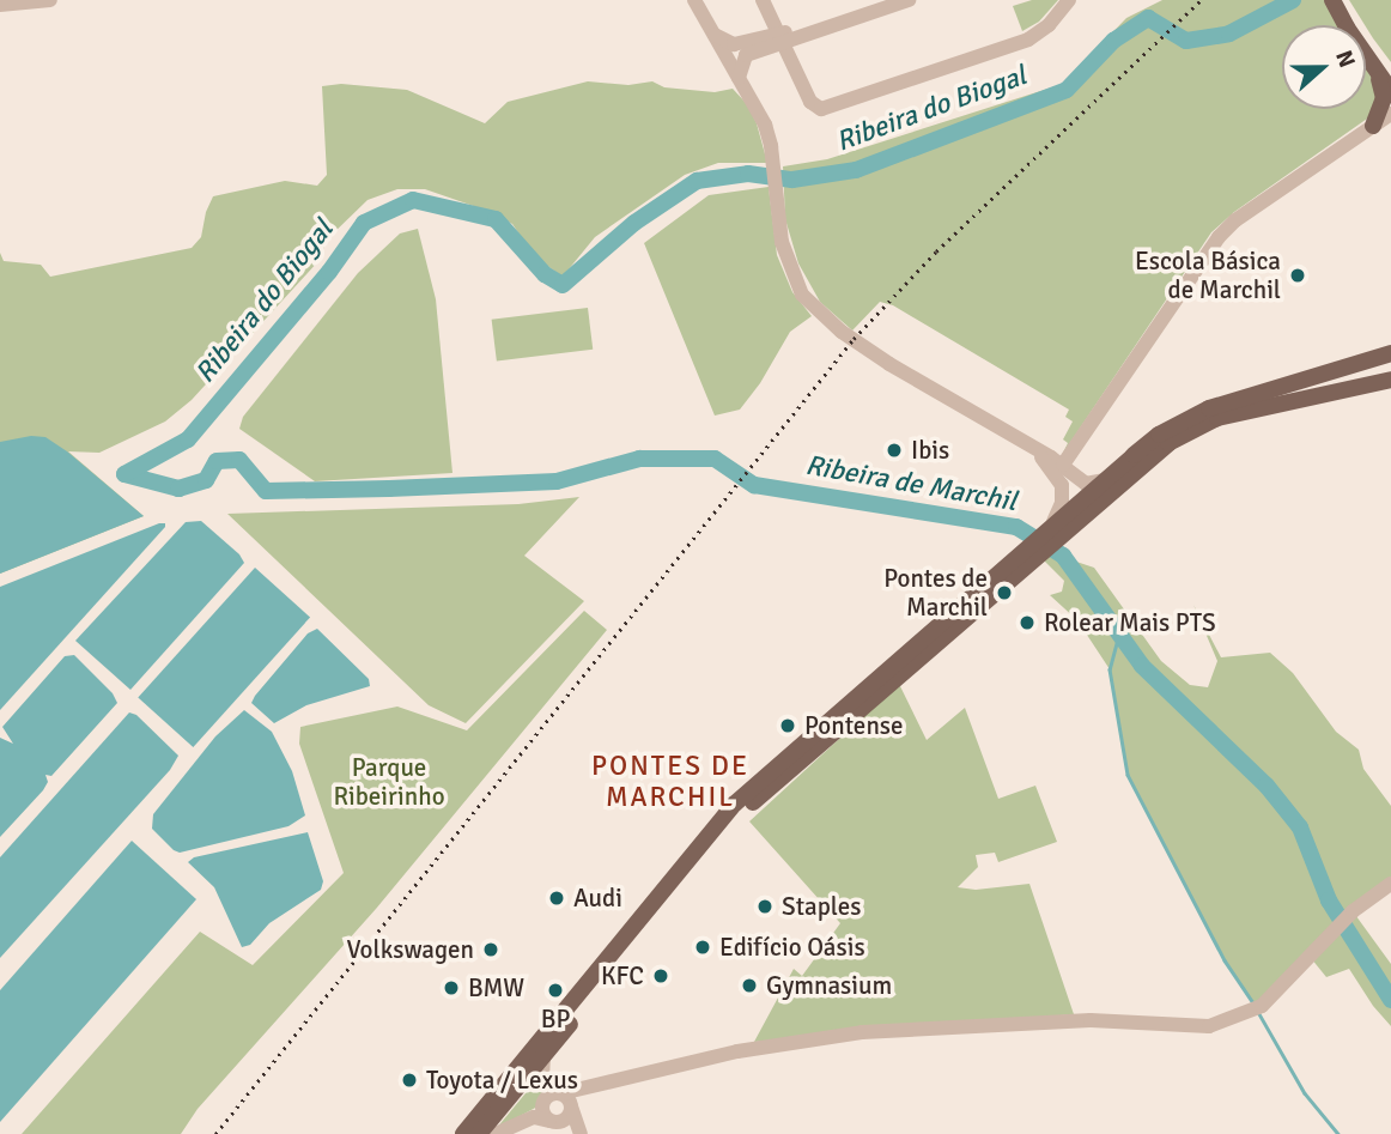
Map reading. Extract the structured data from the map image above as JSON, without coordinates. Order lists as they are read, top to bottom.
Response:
{
  "districts": ["PONTES DE MARCHIL"],
  "water": ["Ribeira do Biogal", "Ribeira de Marchil"],
  "parks": ["Parque Ribeirinho"],
  "places": [
    "Escola Básica de Marchil",
    "Ibis",
    "Pontes de Marchil",
    "Rolear Mais PTS",
    "Pontense",
    "Audi",
    "Staples",
    "Edifício Oásis",
    "Volkswagen",
    "KFC",
    "Gymnasium",
    "BMW",
    "BP",
    "Toyota / Lexus"
  ],
  "north": "right"
}
